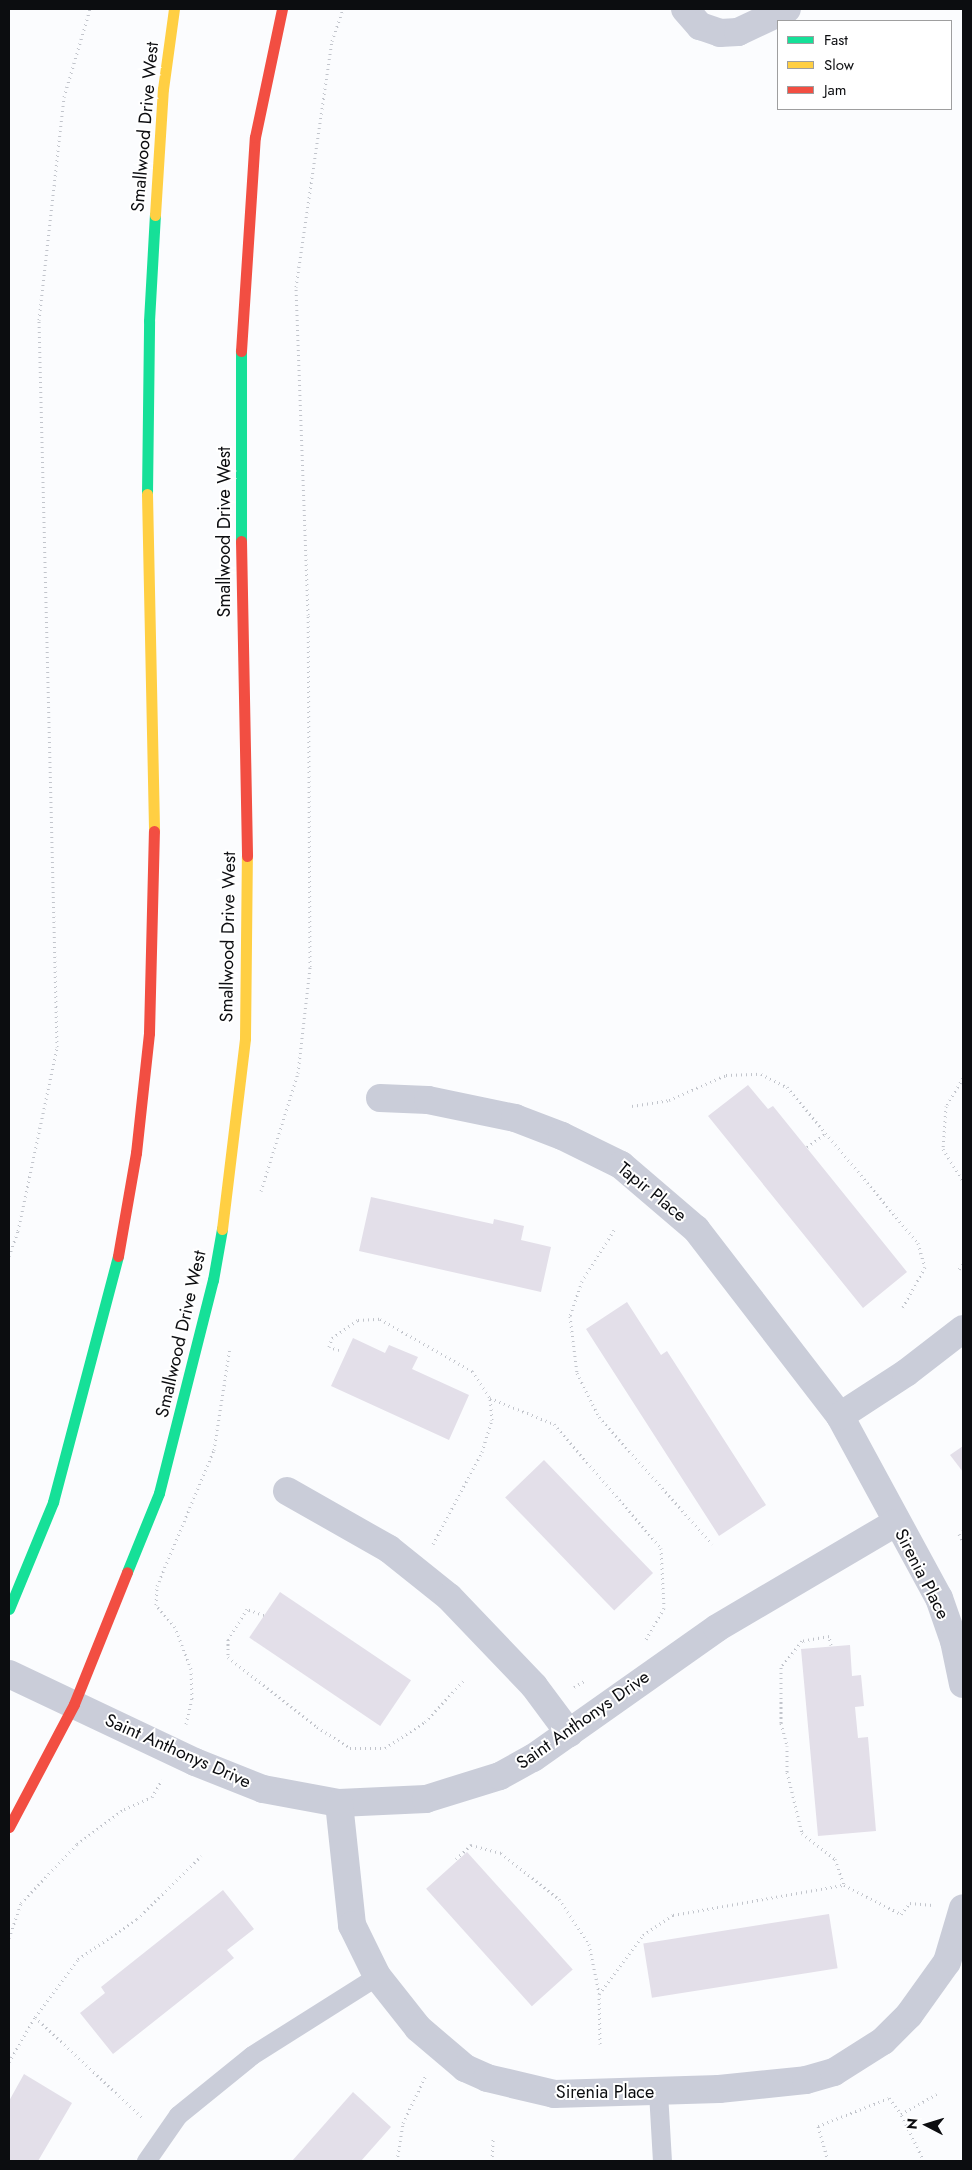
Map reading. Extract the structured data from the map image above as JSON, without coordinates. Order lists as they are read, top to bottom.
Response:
{
  "streets": {
    "street": [
      "Smallwood Drive West",
      "Tapir Place",
      "Sirenia Place",
      "Saint Anthonys Drive"
    ]
  },
  "crossings": [
    ["Smallwood Drive West", "Saint Anthonys Drive"],
    ["Tapir Place", "Sirenia Place"],
    ["Tapir Place", "Saint Anthonys Drive"],
    ["Sirenia Place", "Saint Anthonys Drive"]
  ],
  "legend": ["Fast", "Slow", "Jam"],
  "north": "left"
}
